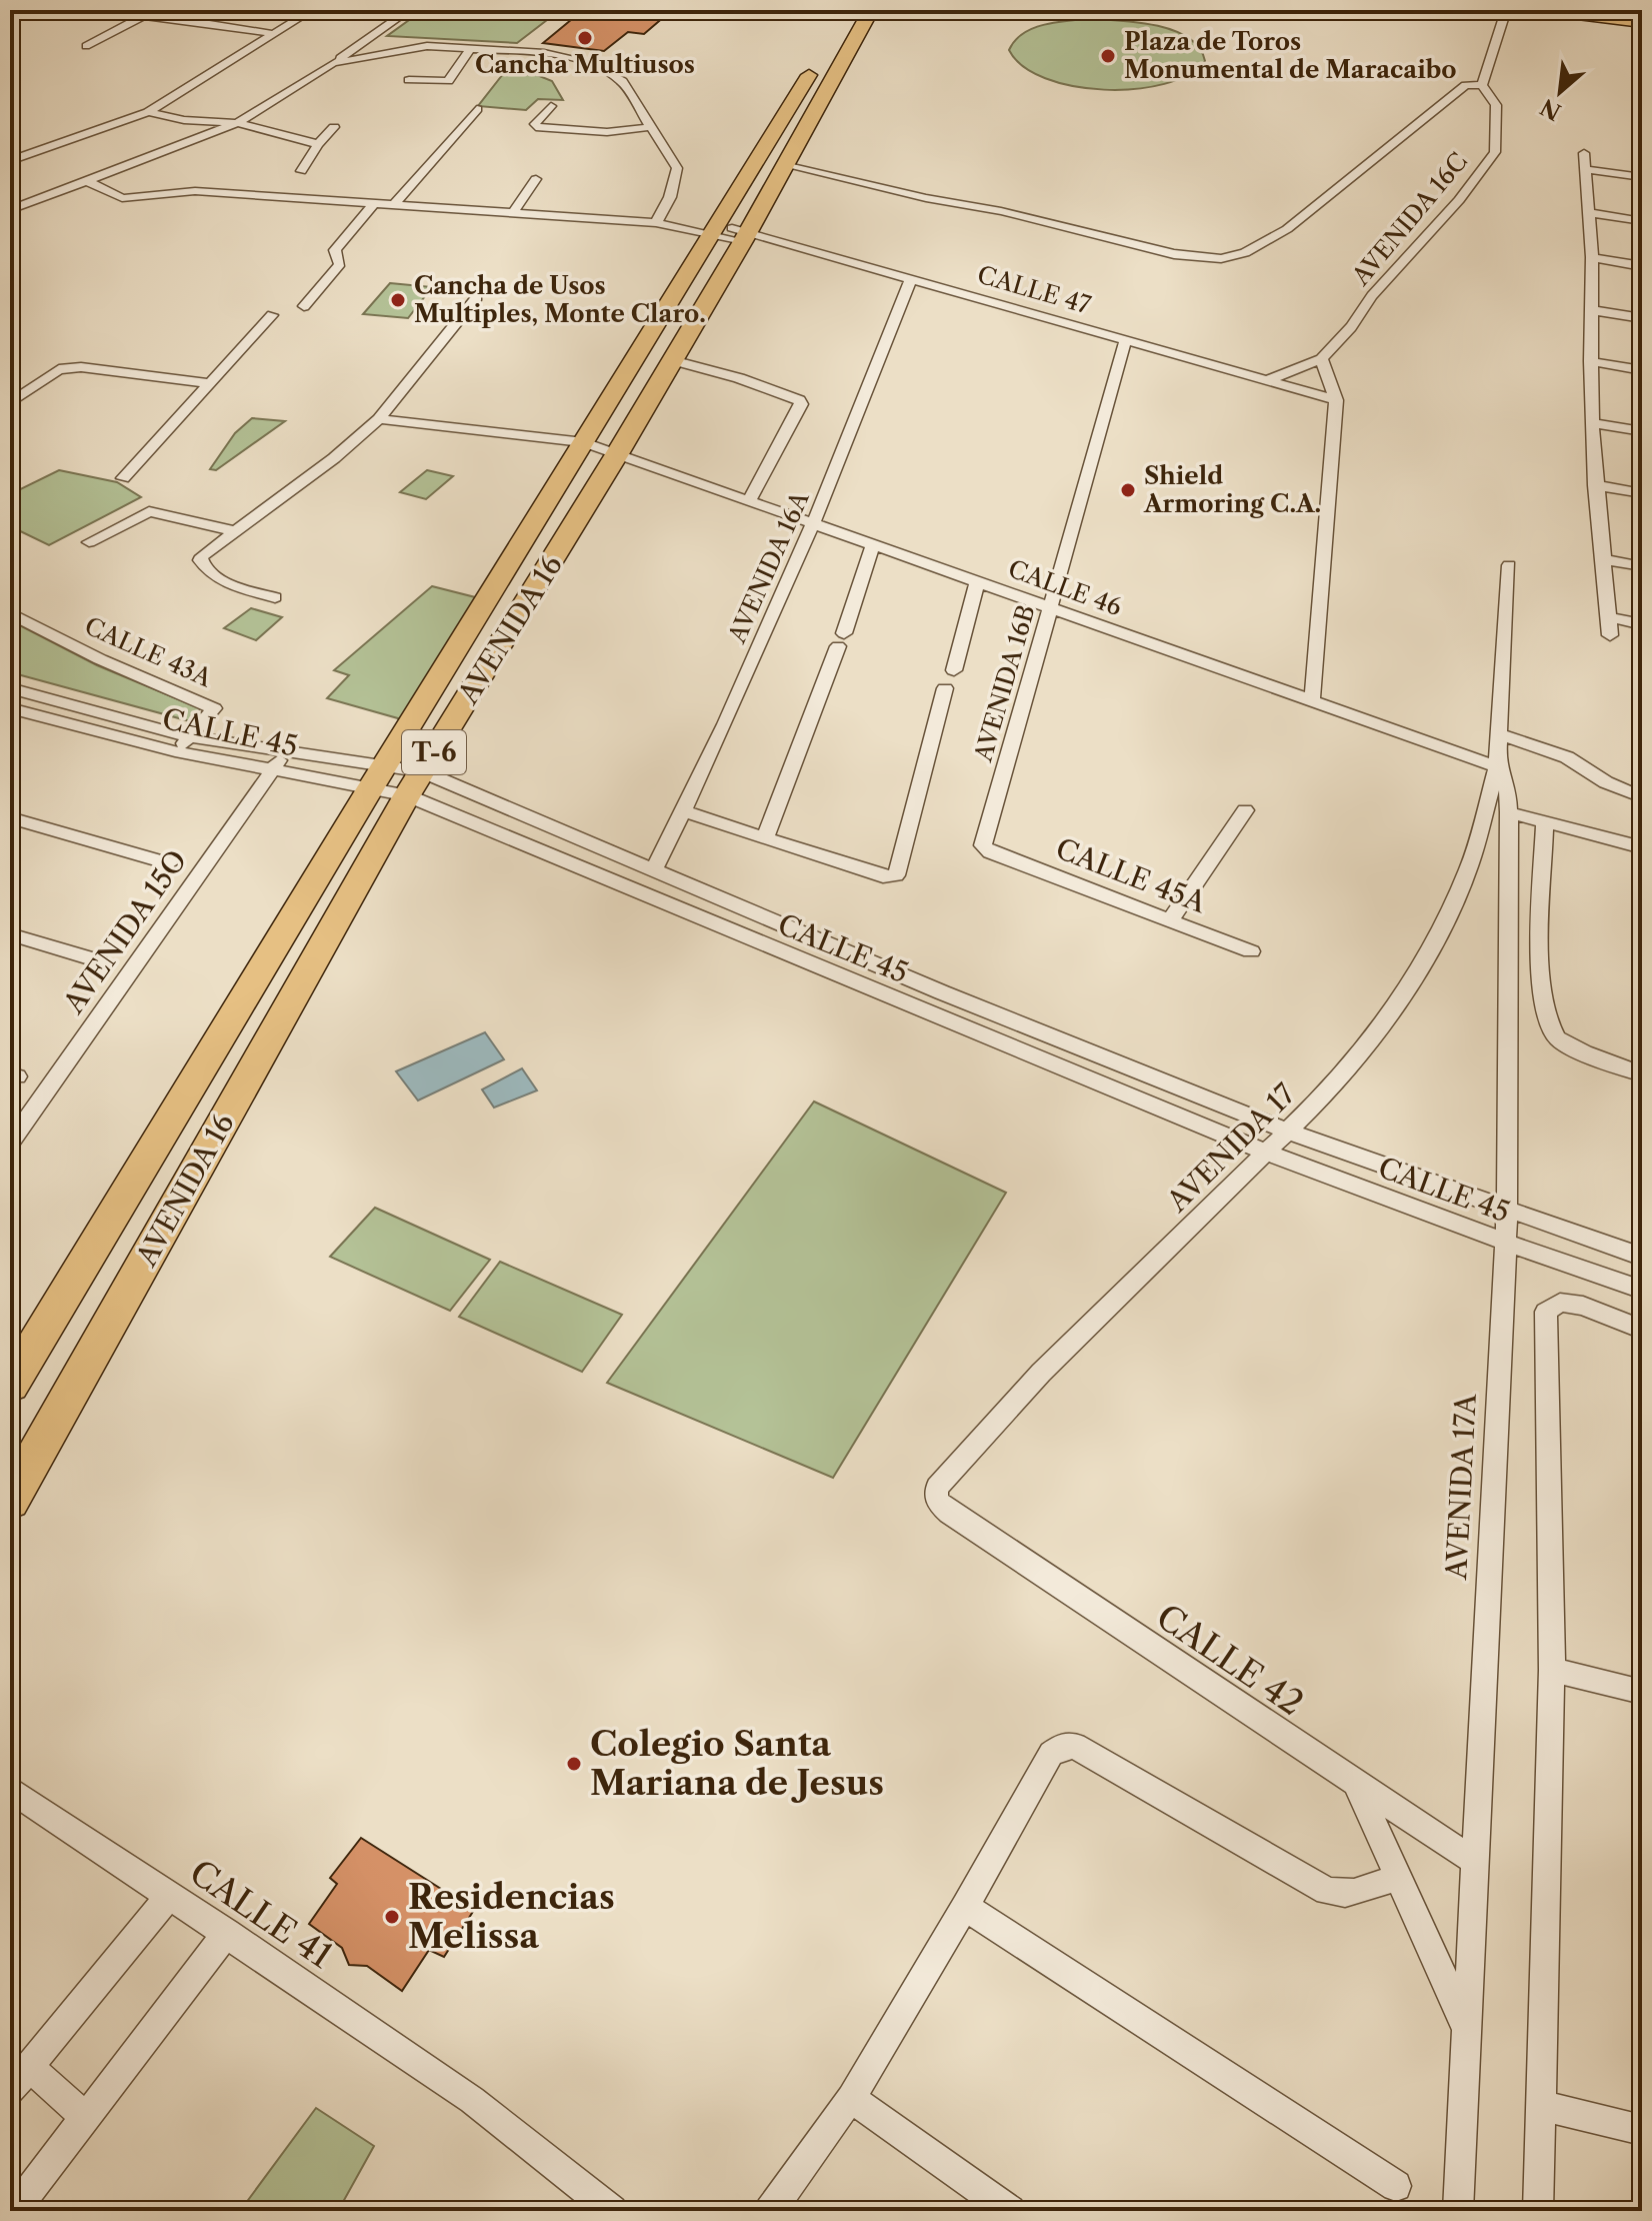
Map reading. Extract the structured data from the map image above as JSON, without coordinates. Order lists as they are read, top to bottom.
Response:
{
  "streets": {
    "highway": ["AVENIDA 16", "T-6"],
    "street": [
      "AVENIDA 16C",
      "CALLE 47",
      "AVENIDA 16A",
      "CALLE 46",
      "CALLE 43A",
      "AVENIDA 16B",
      "CALLE 45",
      "CALLE 45A",
      "AVENIDA 15O",
      "AVENIDA 17",
      "AVENIDA 17A",
      "CALLE 42",
      "CALLE 41"
    ]
  },
  "crossings": [
    ["CALLE 47", "AVENIDA 16A"],
    ["CALLE 47", "AVENIDA 16"],
    ["CALLE 47", "AVENIDA 16B"],
    ["AVENIDA 16A", "CALLE 46"],
    ["AVENIDA 16A", "CALLE 45"],
    ["CALLE 46", "AVENIDA 16"],
    ["CALLE 46", "AVENIDA 16B"],
    ["CALLE 46", "AVENIDA 17"],
    ["CALLE 46", "AVENIDA 17A"],
    ["AVENIDA 16", "CALLE 45"],
    ["CALLE 43A", "CALLE 45"],
    ["AVENIDA 16B", "CALLE 45A"],
    ["CALLE 45", "AVENIDA 15O"],
    ["CALLE 45", "AVENIDA 17"],
    ["CALLE 45", "AVENIDA 17A"],
    ["AVENIDA 17", "AVENIDA 17A"],
    ["AVENIDA 17", "CALLE 42"],
    ["AVENIDA 17A", "CALLE 42"]
  ],
  "places": [
    "Cancha Multiusos",
    "Plaza de Toros Monumental de Maracaibo",
    "Cancha de Usos Multiples, Monte Claro.",
    "Shield Armoring C.A.",
    "Colegio Santa Mariana de Jesus",
    "Residencias Melissa"
  ],
  "north": "bottom left"
}
